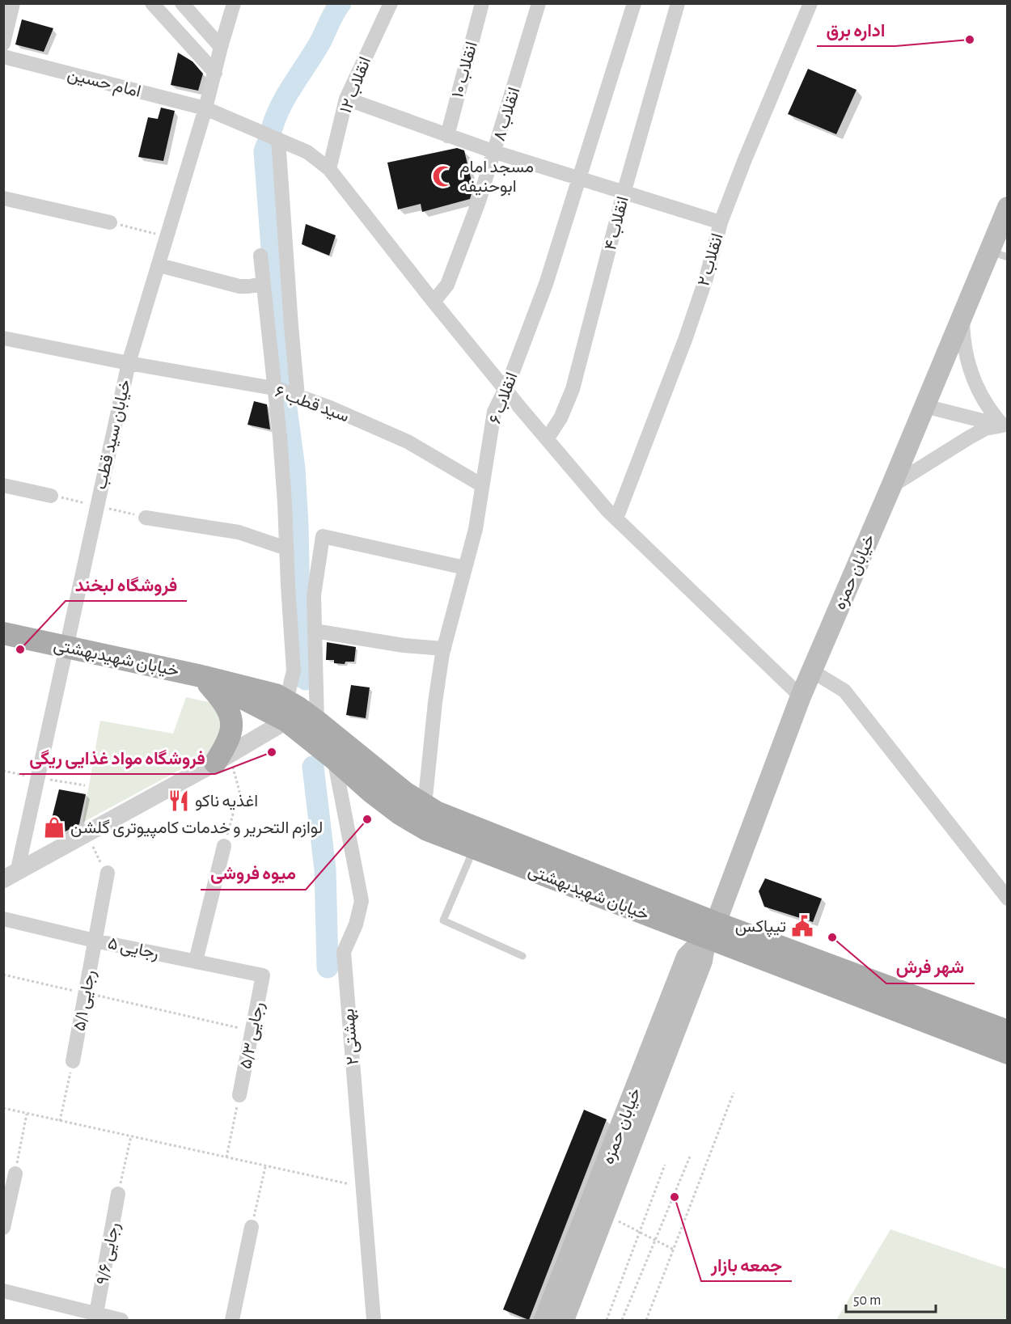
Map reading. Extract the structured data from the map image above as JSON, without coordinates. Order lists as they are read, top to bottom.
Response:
{
  "streets": {
    "main road": ["خیابان حمزه", "خیابان شهیدبهشتی"],
    "street": [
      "انقلاب ۱۰",
      "امام حسین",
      "انقلاب ۱۲",
      "انقلاب ۸",
      "انقلاب ۴",
      "انقلاب ۲",
      "انقلاب ۶",
      "سید قطب ۶",
      "خیابان سید قطب",
      "رجایی ۵",
      "رجایی ۵/۱",
      "رجایی ۵/۳",
      "بهشتی ۲",
      "رجایی ۹/۶"
    ]
  },
  "crossings": [
    ["امام حسین", "انقلاب ۱۲"],
    ["امام حسین", "انقلاب ۸"],
    ["امام حسین", "انقلاب ۴"],
    ["امام حسین", "انقلاب ۲"],
    ["امام حسین", "انقلاب ۶"],
    ["امام حسین", "خیابان سید قطب"],
    ["امام حسین", "خیابان حمزه"],
    ["انقلاب ۶", "سید قطب ۶"],
    ["انقلاب ۶", "خیابان شهیدبهشتی"],
    ["سید قطب ۶", "خیابان سید قطب"],
    ["خیابان سید قطب", "خیابان شهیدبهشتی"],
    ["خیابان حمزه", "خیابان شهیدبهشتی"],
    ["خیابان شهیدبهشتی", "بهشتی ۲"],
    ["رجایی ۵", "رجایی ۵/۱"],
    ["رجایی ۵", "رجایی ۵/۳"]
  ],
  "places": {
    "other": [
      "اداره برق",
      "فروشگاه لبخند",
      "فروشگاه مواد غذایی ریگی",
      "میوه فروشی",
      "شهر فرش",
      "جمعه بازار"
    ],
    "mosque": ["مسجد امام ابوحنیفه"],
    "restaurant": ["اغذیه ناکو"],
    "shop": ["لوازم التحریر و خدمات کامپیوتری گلشن"],
    "public building": ["تیپاکس"]
  },
  "scale_bar": "50 m"
}
